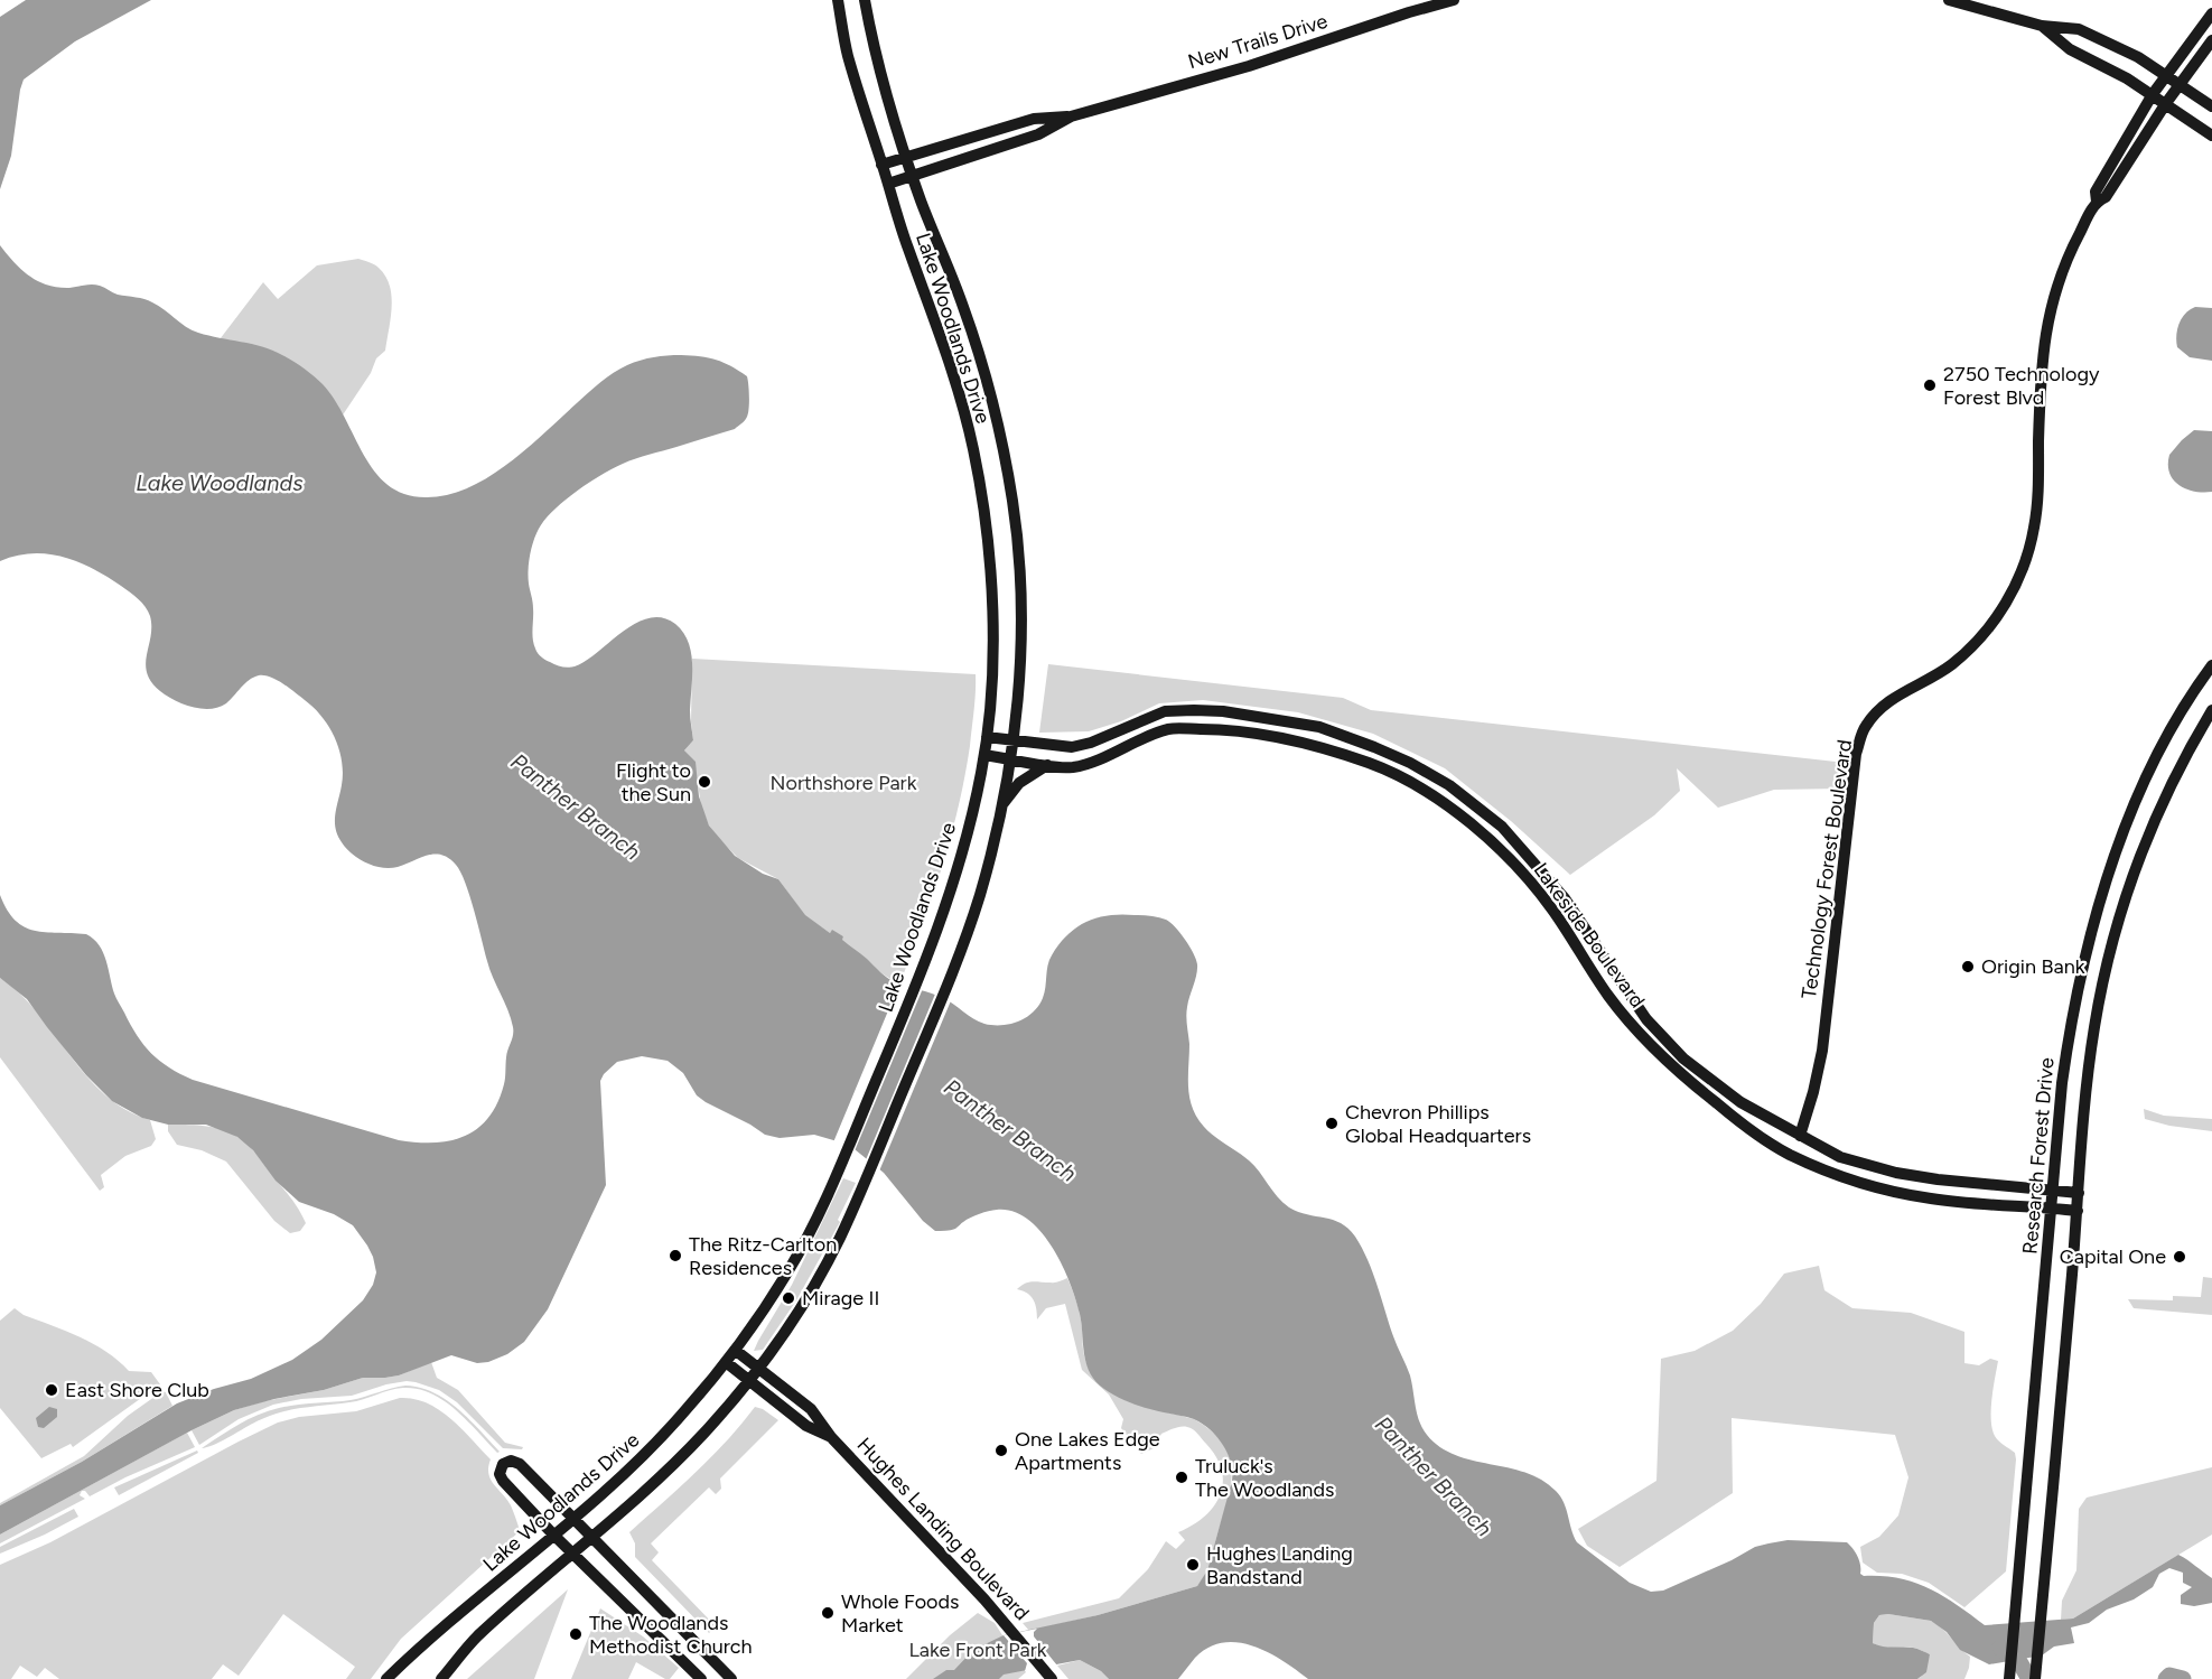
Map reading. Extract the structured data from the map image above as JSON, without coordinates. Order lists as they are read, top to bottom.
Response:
{
  "streets": {
    "street": [
      "New Trails Drive",
      "Lake Woodlands Drive",
      "Technology Forest Boulevard",
      "Lakeside Boulevard",
      "Research Forest Drive",
      "Hughes Landing Boulevard"
    ]
  },
  "crossings": [
    ["New Trails Drive", "Lake Woodlands Drive"],
    ["Lake Woodlands Drive", "Lakeside Boulevard"],
    ["Lake Woodlands Drive", "Hughes Landing Boulevard"],
    ["Technology Forest Boulevard", "Lakeside Boulevard"],
    ["Lakeside Boulevard", "Research Forest Drive"]
  ],
  "water": ["Lake Woodlands", "Panther Branch"],
  "parks": ["Northshore Park", "Lake Front Park"],
  "places": [
    "2750 Technology Forest Blvd",
    "Flight to the Sun",
    "Origin Bank",
    "Chevron Phillips Global Headquarters",
    "The Ritz-Carlton Residences",
    "Capital One",
    "Mirage II",
    "East Shore Club",
    "One Lakes Edge Apartments",
    "Truluck's The Woodlands",
    "Hughes Landing Bandstand",
    "Whole Foods Market",
    "The Woodlands Methodist Church"
  ]
}
